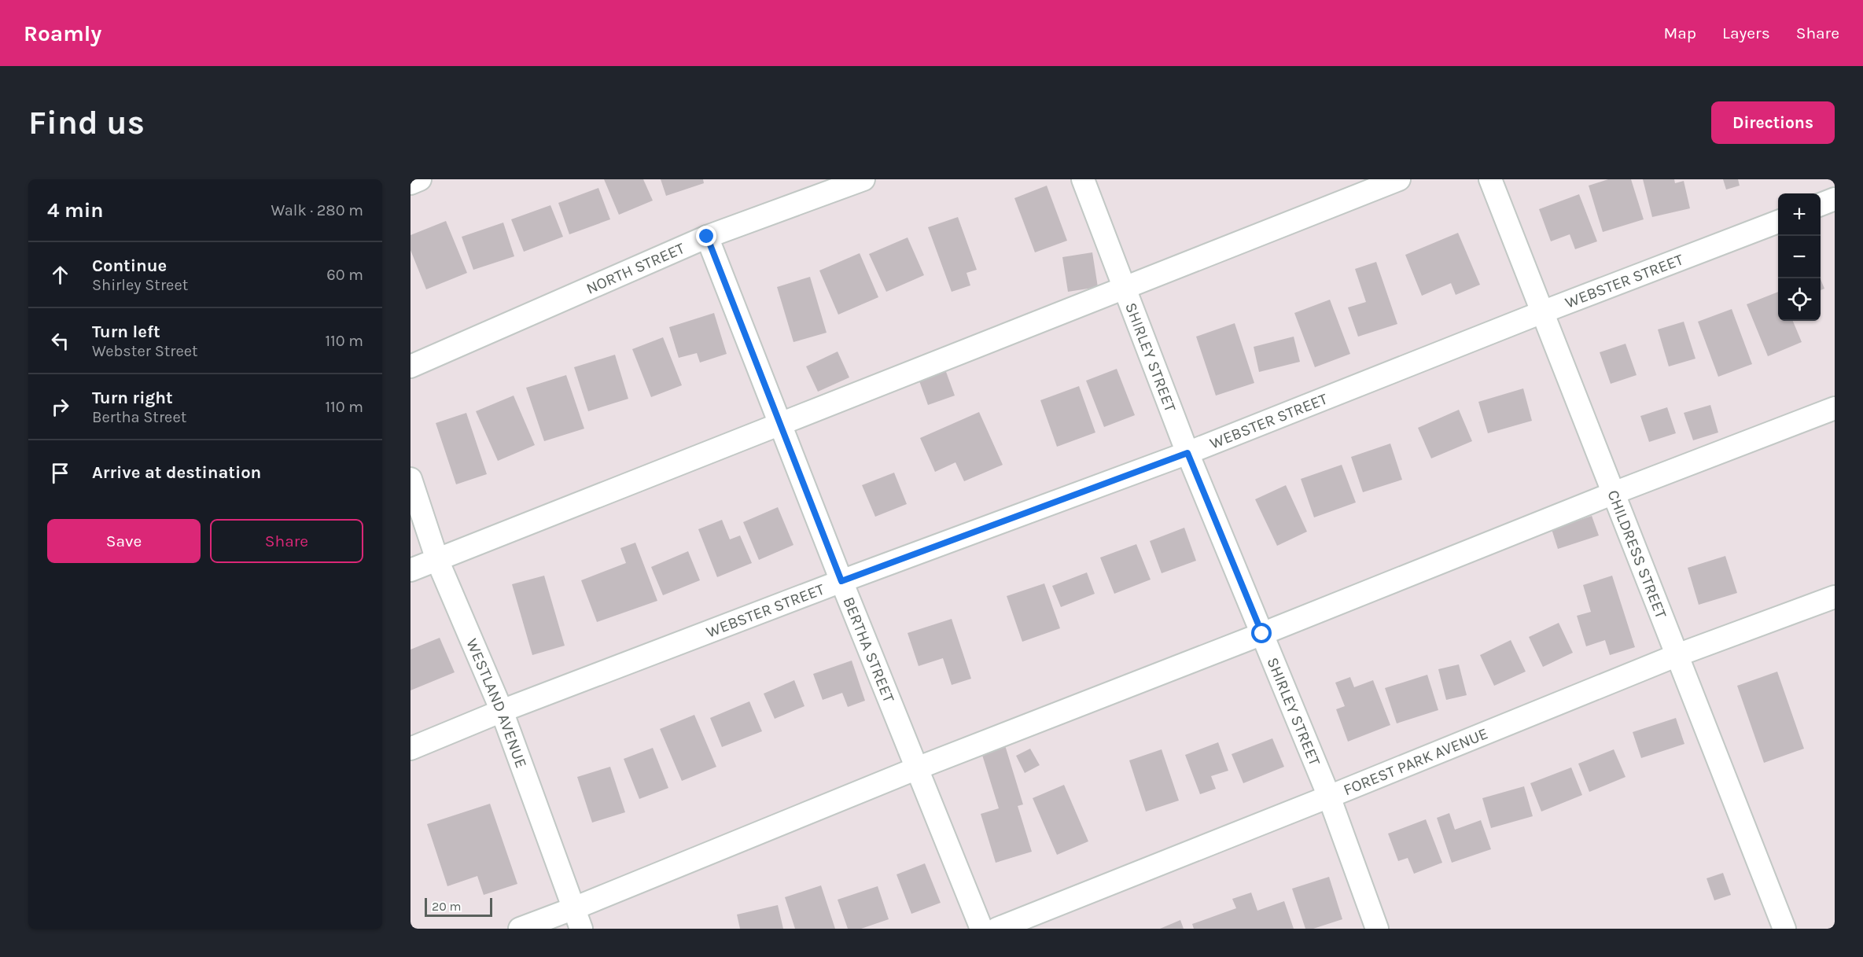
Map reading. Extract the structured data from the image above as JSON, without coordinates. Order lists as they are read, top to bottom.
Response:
{
  "streets": {
    "street": [
      "NORTH STREET",
      "WEBSTER STREET",
      "SHIRLEY STREET",
      "CHILDRESS STREET",
      "BERTHA STREET",
      "WESTLAND AVENUE",
      "FOREST PARK AVENUE"
    ]
  },
  "crossings": [
    ["NORTH STREET", "BERTHA STREET"],
    ["WEBSTER STREET", "SHIRLEY STREET"],
    ["WEBSTER STREET", "CHILDRESS STREET"],
    ["WEBSTER STREET", "BERTHA STREET"],
    ["WEBSTER STREET", "WESTLAND AVENUE"],
    ["SHIRLEY STREET", "FOREST PARK AVENUE"],
    ["CHILDRESS STREET", "FOREST PARK AVENUE"]
  ],
  "scale_bar": "20 m",
  "page": {
    "header": "Roamly",
    "nav": ["Map", "Layers", "Share"],
    "buttons": [
      "Directions",
      ["Save", "Share"]
    ],
    "title": "Find us",
    "heading": ["4 min", "Walk · 280 m"],
    "map_buttons": ["+", "−"],
    "list": [
      ["Continue", "Shirley Street", "60 m"],
      ["Turn left", "Webster Street", "110 m"],
      ["Turn right", "Bertha Street", "110 m"],
      "Arrive at destination"
    ],
    "scale": "20 m"
  }
}
